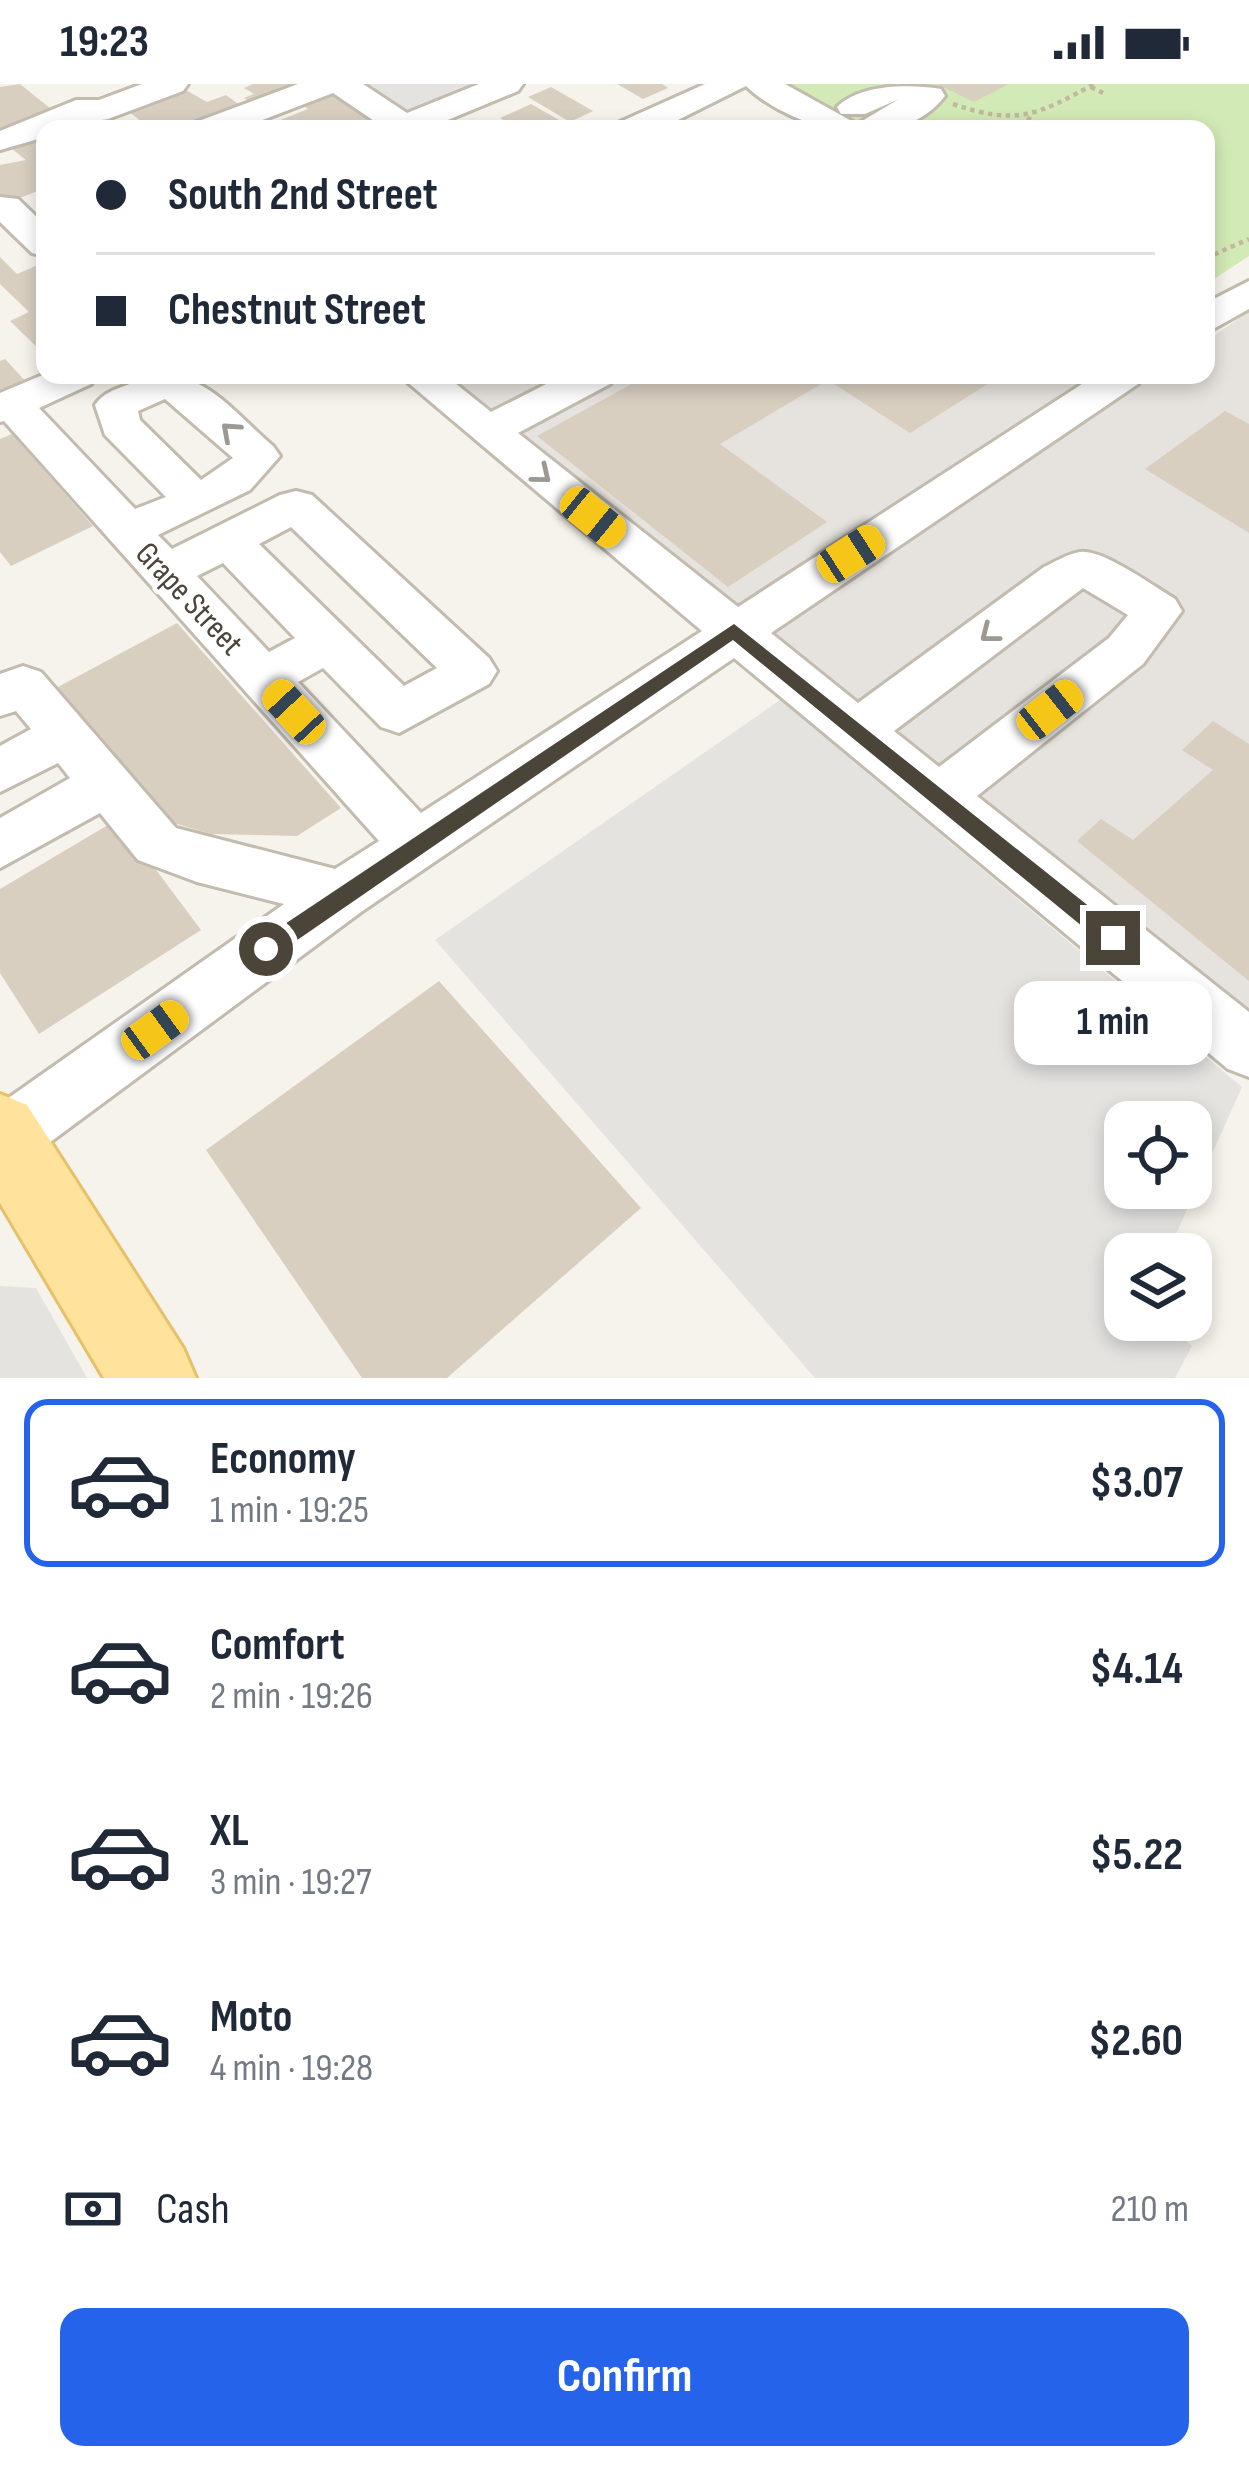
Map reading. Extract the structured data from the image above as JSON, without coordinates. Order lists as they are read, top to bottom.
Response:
{
  "streets": {
    "street": ["Grape Street"]
  },
  "page": {
    "status": "19:23",
    "banner": ["South 2nd Street", "Chestnut Street"],
    "bubble": "1 min",
    "list": [
      {
        "name": "Economy",
        "note": "1 min · 19:25",
        "value": "$3.07"
      },
      {
        "name": "Comfort",
        "note": "2 min · 19:26",
        "value": "$4.14"
      },
      {
        "name": "XL",
        "note": "3 min · 19:27",
        "value": "$5.22"
      },
      {
        "name": "Moto",
        "note": "4 min · 19:28",
        "value": "$2.60"
      }
    ],
    "pay": ["Cash", "210 m"],
    "buttons": "Confirm"
  }
}
